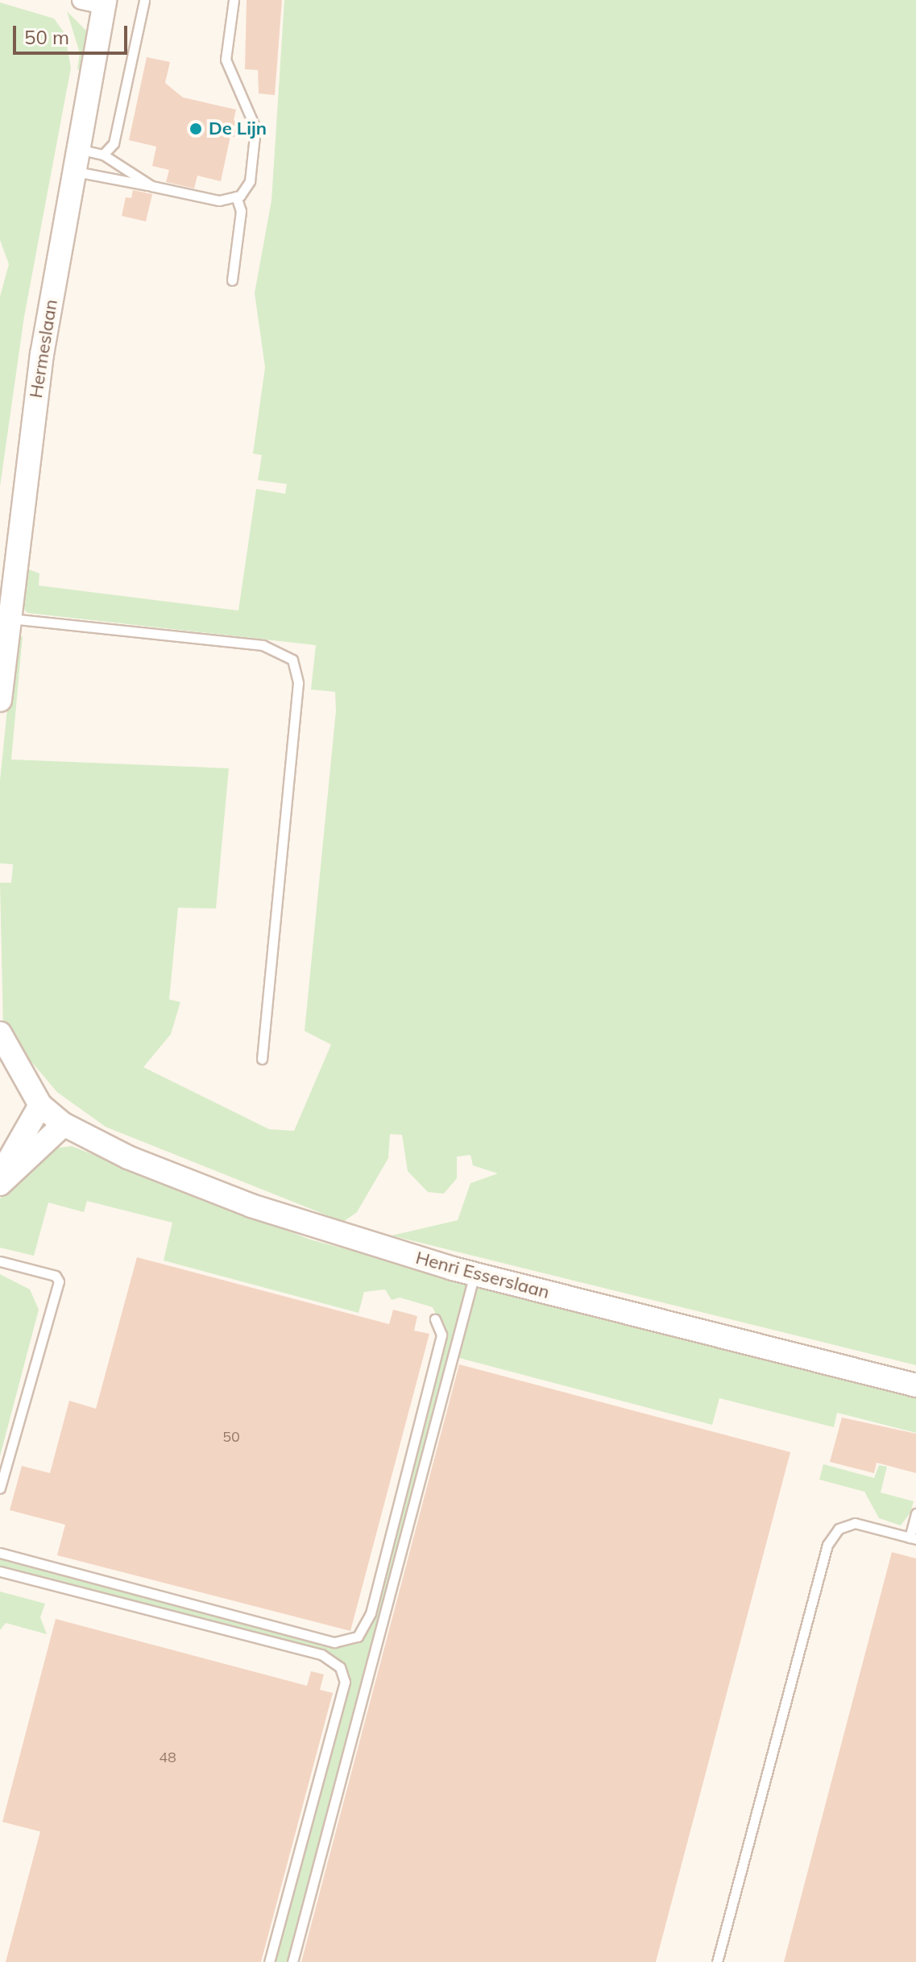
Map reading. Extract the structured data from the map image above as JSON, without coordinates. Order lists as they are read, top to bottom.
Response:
{
  "streets": {
    "street": ["Hermeslaan", "Henri Esserslaan"]
  },
  "places": ["De Lijn"],
  "house_numbers": ["50", "48"],
  "scale_bar": "50 m"
}
